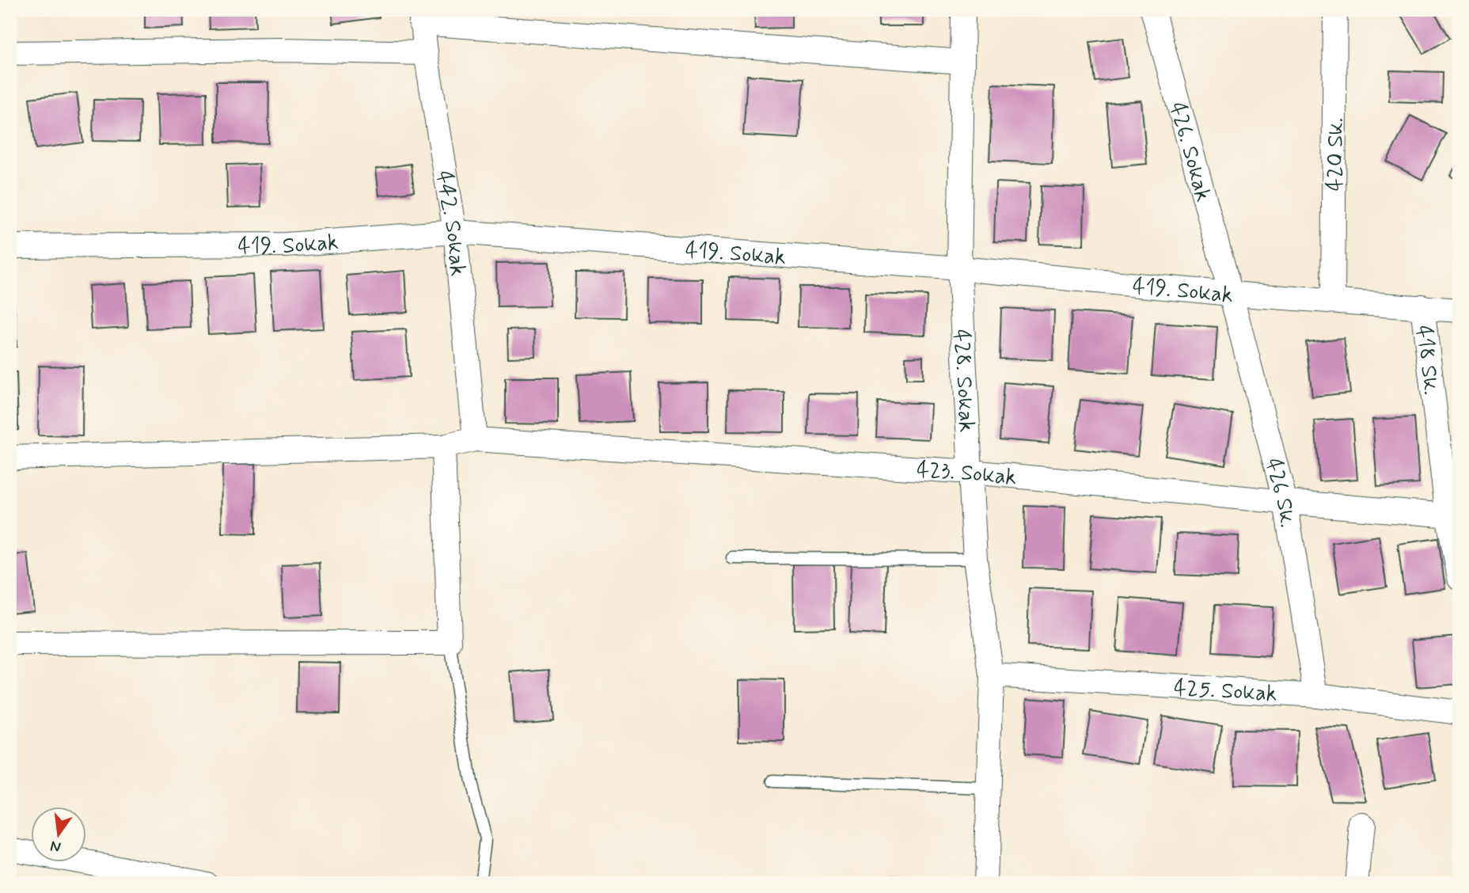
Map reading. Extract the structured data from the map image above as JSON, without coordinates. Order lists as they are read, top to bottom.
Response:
{
  "streets": {
    "street": [
      "426. Sokak",
      "420 Sk.",
      "442. Sokak",
      "419. Sokak",
      "418 Sk.",
      "428. Sokak",
      "423. Sokak",
      "426 Sk.",
      "425. Sokak"
    ]
  },
  "crossings": [
    ["426. Sokak", "419. Sokak"],
    ["426. Sokak", "426 Sk."],
    ["420 Sk.", "419. Sokak"],
    ["442. Sokak", "419. Sokak"],
    ["442. Sokak", "423. Sokak"],
    ["419. Sokak", "418 Sk."],
    ["419. Sokak", "428. Sokak"],
    ["419. Sokak", "426 Sk."],
    ["418 Sk.", "423. Sokak"],
    ["428. Sokak", "423. Sokak"],
    ["428. Sokak", "425. Sokak"],
    ["423. Sokak", "426 Sk."],
    ["426 Sk.", "425. Sokak"]
  ],
  "north": "bottom"
}
